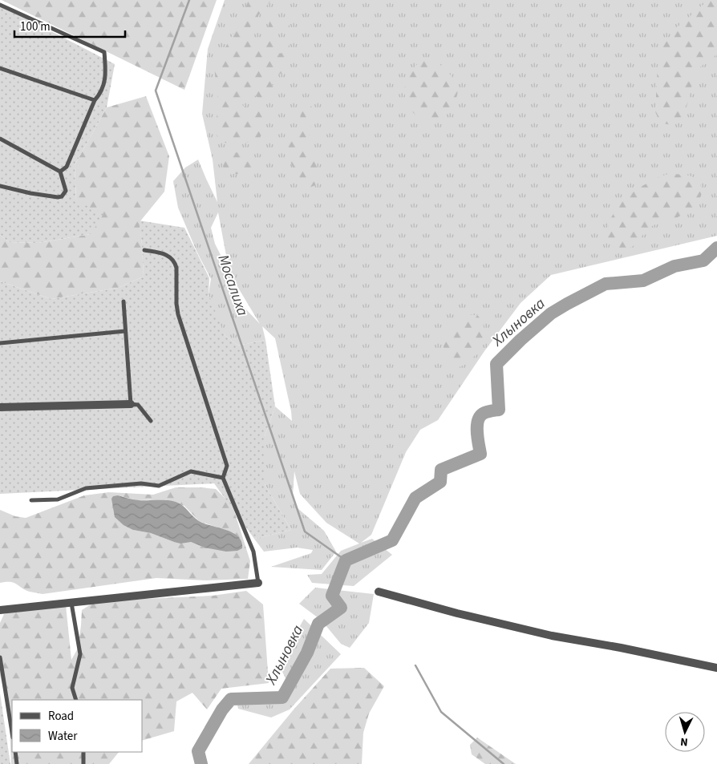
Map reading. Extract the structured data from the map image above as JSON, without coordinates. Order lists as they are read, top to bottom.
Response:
{
  "water": ["Мосалиха", "Хлыновка"],
  "legend": ["Road", "Water"],
  "scale_bar": "100 m",
  "north": "bottom"
}
